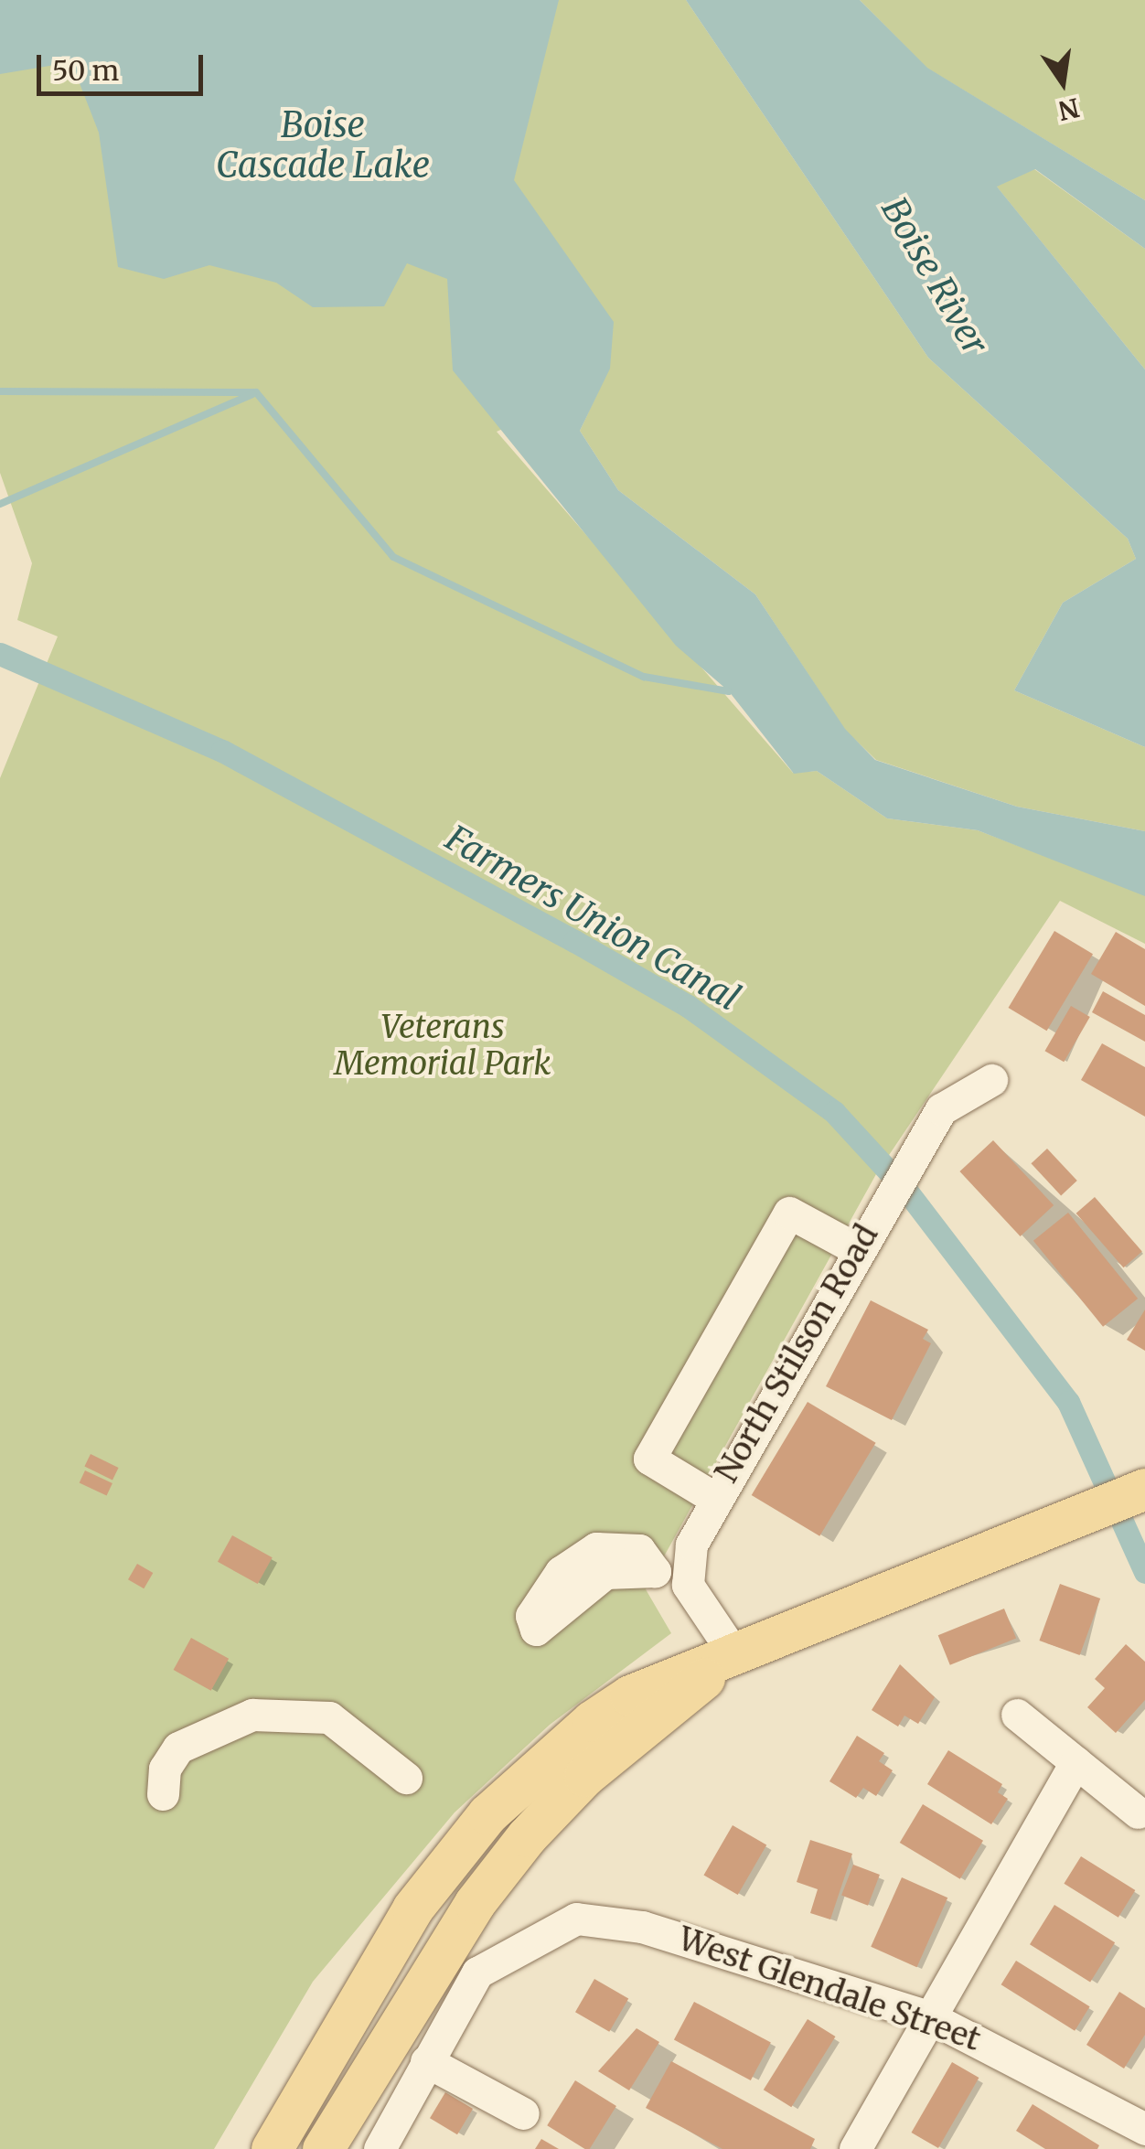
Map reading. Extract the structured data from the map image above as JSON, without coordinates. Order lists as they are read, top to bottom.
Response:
{
  "streets": {
    "street": ["North Stilson Road", "West Glendale Street"]
  },
  "water": ["Boise Cascade Lake", "Boise River", "Farmers Union Canal"],
  "parks": ["Veterans Memorial Park"],
  "scale_bar": "50 m",
  "north": "bottom"
}
